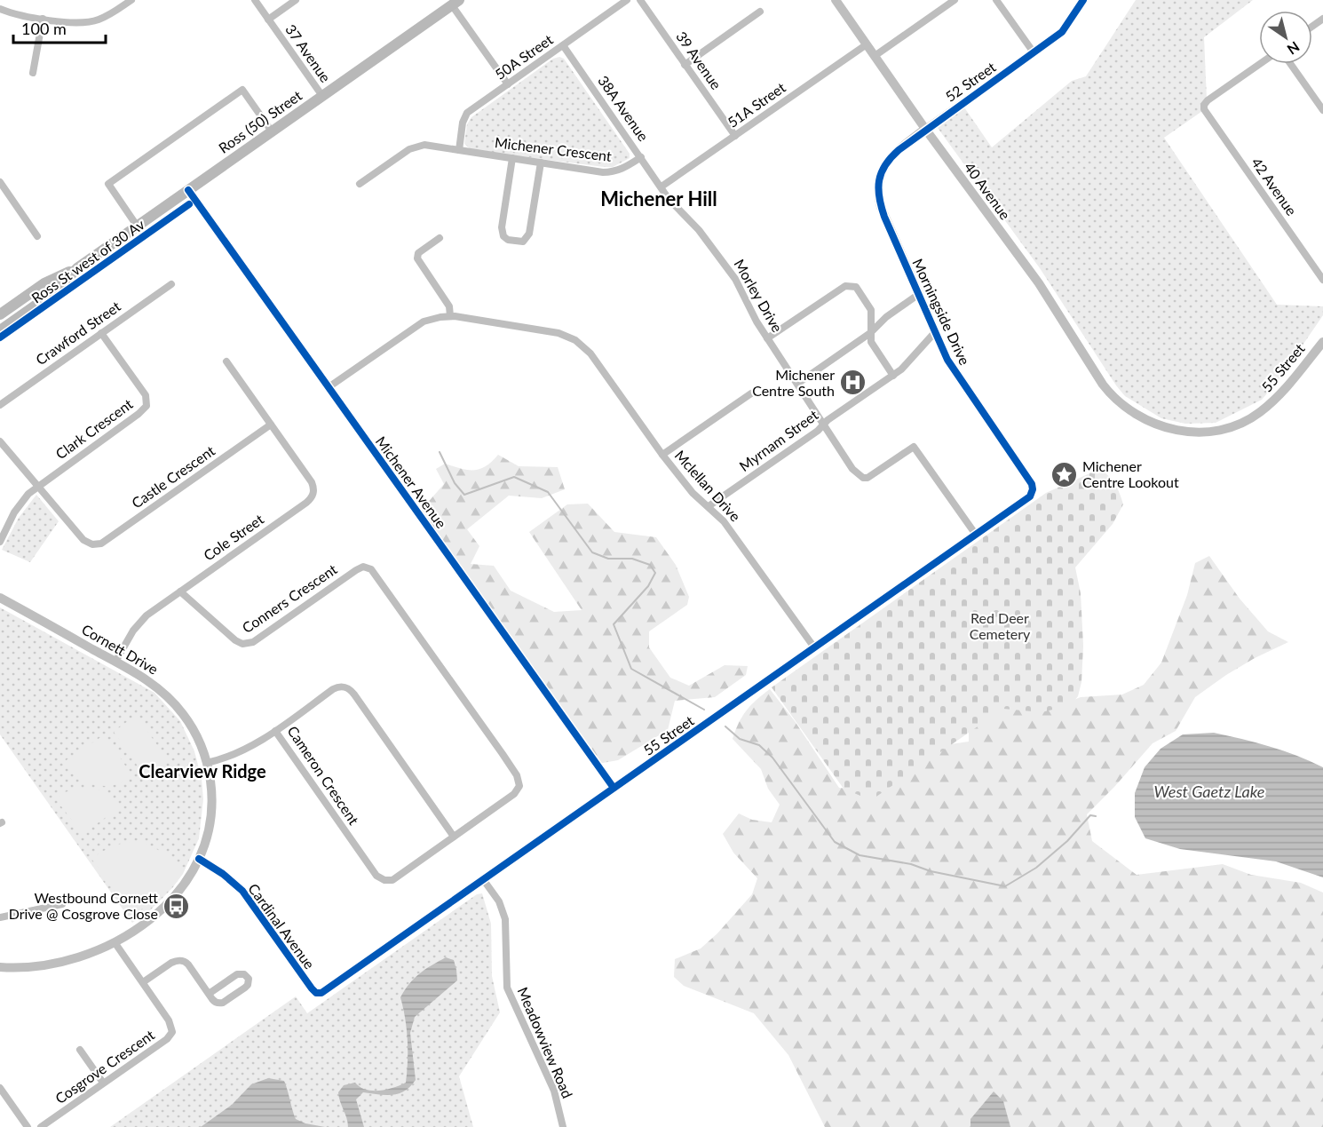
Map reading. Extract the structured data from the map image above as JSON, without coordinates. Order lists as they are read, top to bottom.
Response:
{
  "streets": {
    "main road": ["Ross (50) Street"],
    "street": [
      "37 Avenue",
      "50A Street",
      "39 Avenue",
      "52 Street",
      "51A Street",
      "38A Avenue",
      "Michener Crescent",
      "42 Avenue",
      "40 Avenue",
      "Morley Drive",
      "Morningside Drive",
      "Crawford Street",
      "55 Street",
      "Clark Crescent",
      "Myrnam Street",
      "Castle Crescent",
      "Michener Avenue",
      "Mclellan Drive",
      "Cole Street",
      "Conners Crescent",
      "Cornett Drive",
      "Cameron Crescent",
      "Cardinal Avenue",
      "Meadowview Road",
      "Cosgrove Crescent"
    ],
    "cycle path": ["Ross St west of 30 Av"]
  },
  "crossings": [
    ["37 Avenue", "Ross (50) Street"],
    ["50A Street", "38A Avenue"],
    ["50A Street", "Michener Crescent"],
    ["39 Avenue", "51A Street"],
    ["52 Street", "40 Avenue"],
    ["52 Street", "Morningside Drive"],
    ["51A Street", "38A Avenue"],
    ["51A Street", "40 Avenue"],
    ["51A Street", "Morley Drive"],
    ["38A Avenue", "Michener Crescent"],
    ["38A Avenue", "Morley Drive"],
    ["Ross (50) Street", "Michener Avenue"],
    ["40 Avenue", "55 Street"],
    ["Morley Drive", "55 Street"],
    ["Morley Drive", "Myrnam Street"],
    ["Morningside Drive", "55 Street"],
    ["Morningside Drive", "Myrnam Street"],
    ["Crawford Street", "Clark Crescent"],
    ["55 Street", "Michener Avenue"],
    ["55 Street", "Mclellan Drive"],
    ["55 Street", "Cardinal Avenue"],
    ["55 Street", "Meadowview Road"],
    ["Clark Crescent", "Castle Crescent"],
    ["Myrnam Street", "Mclellan Drive"],
    ["Castle Crescent", "Cole Street"],
    ["Cole Street", "Conners Crescent"],
    ["Cole Street", "Cornett Drive"],
    ["Conners Crescent", "Cameron Crescent"],
    ["Cornett Drive", "Cardinal Avenue"],
    ["Cornett Drive", "Cosgrove Crescent"]
  ],
  "districts": ["Michener Hill", "Clearview Ridge"],
  "water": ["West Gaetz Lake"],
  "parks": ["Red Deer Cemetery"],
  "places": {
    "hospital": ["Michener Centre South"],
    "place": ["Michener Centre Lookout"],
    "bus stop": ["Westbound Cornett Drive @ Cosgrove Close"]
  },
  "scale_bar": "100 m",
  "north": "bottom right"
}
